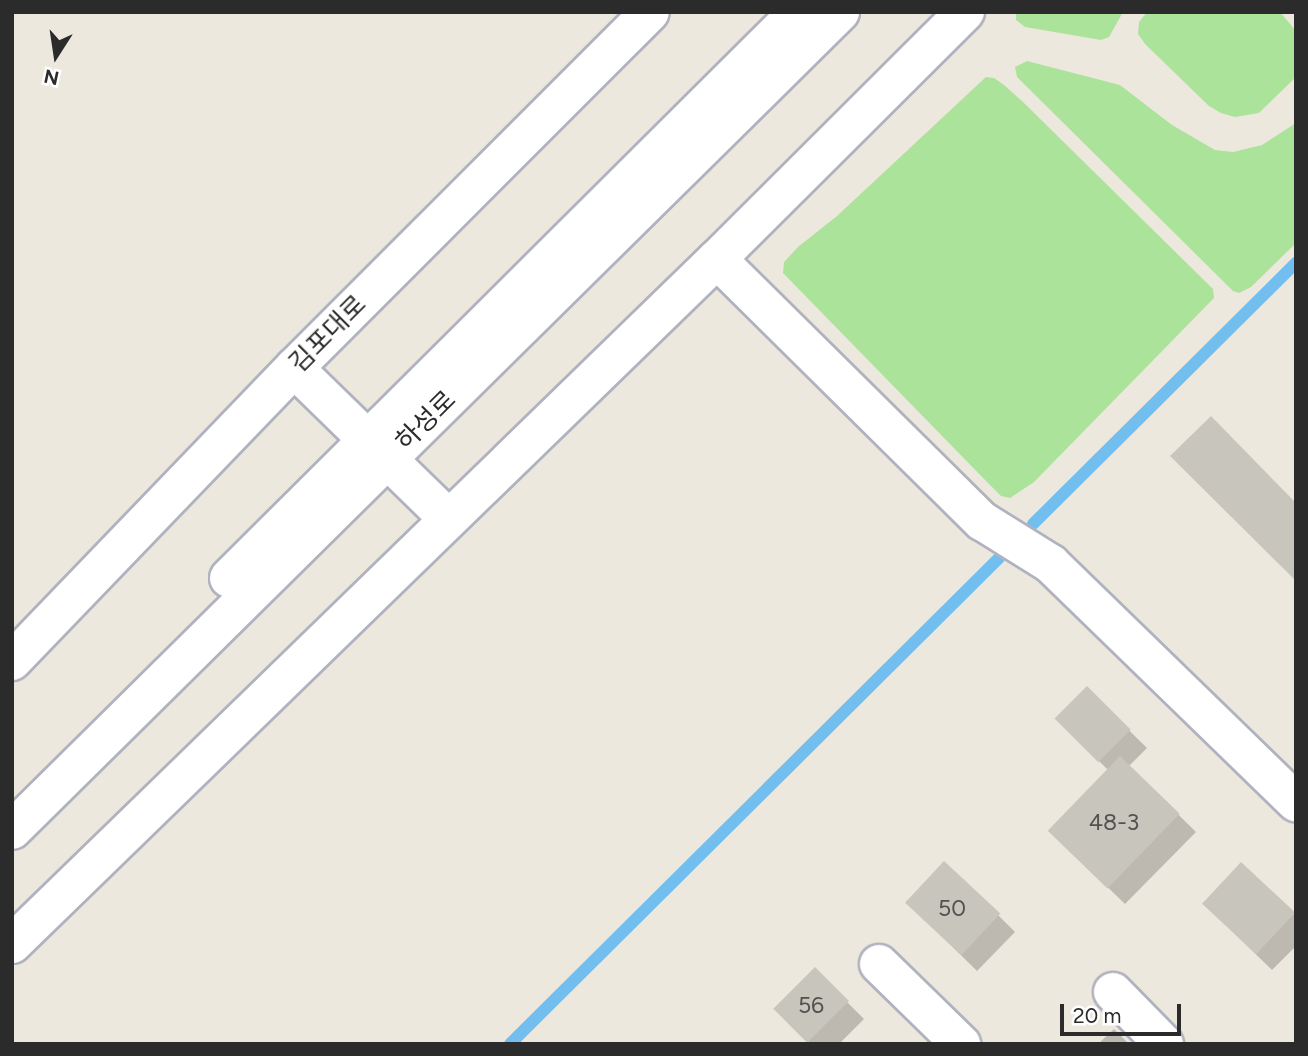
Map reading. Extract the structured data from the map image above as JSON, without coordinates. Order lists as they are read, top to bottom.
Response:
{
  "streets": {
    "street": ["김포대로", "하성로"]
  },
  "house_numbers": ["48-3", "50", "56"],
  "scale_bar": "20 m",
  "north": "bottom"
}
